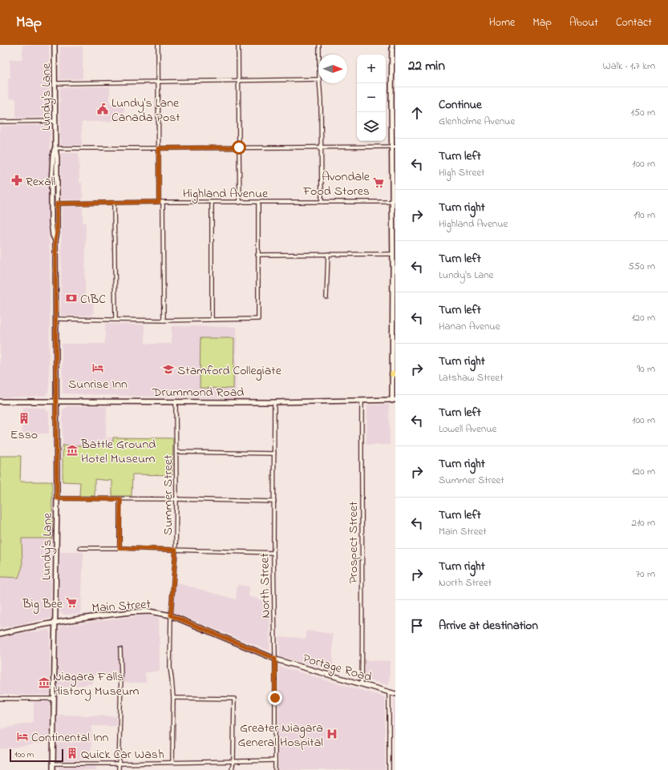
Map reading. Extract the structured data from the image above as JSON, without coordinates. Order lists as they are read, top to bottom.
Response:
{
  "streets": {
    "main road": [
      "Lundy's Lane",
      "Drummond Road",
      "Main Street",
      "Portage Road"
    ],
    "street": [
      "Highland Avenue",
      "Summer Street",
      "Prospect Street",
      "North Street"
    ]
  },
  "crossings": [
    ["Lundy's Lane", "Highland Avenue"],
    ["Lundy's Lane", "Drummond Road"],
    ["Lundy's Lane", "Main Street"],
    ["Drummond Road", "Summer Street"],
    ["Drummond Road", "Prospect Street"],
    ["Drummond Road", "North Street"],
    ["Summer Street", "Main Street"],
    ["Prospect Street", "Portage Road"],
    ["North Street", "Main Street"],
    ["North Street", "Portage Road"],
    ["Main Street", "Portage Road"]
  ],
  "places": {
    "public building": ["Lundy's Lane Canada Post"],
    "pharmacy": ["Rexall"],
    "supermarket": ["Avondale Food Stores", "Big Bee"],
    "bank": ["CIBC"],
    "hotel": ["Sunrise Inn", "Continental Inn"],
    "school or university": ["Stamford Collegiate"],
    "building": ["Esso", "Quick Car Wash"],
    "museum": ["Battle Ground Hotel Museum", "Niagara Falls History Museum"],
    "hospital": ["Greater Niagara General Hospital"]
  },
  "scale_bar": "100 m",
  "north": "right",
  "page": {
    "header": "Map",
    "nav": [
      "Home",
      "Map",
      "About",
      "Contact"
    ],
    "heading": ["22 min", "Walk · 1.7 km"],
    "map_buttons": ["+", "−"],
    "list": [
      ["Continue", "Glenholme Avenue", "150 m"],
      ["Turn left", "High Street", "100 m"],
      ["Turn right", "Highland Avenue", "190 m"],
      ["Turn left", "Lundy's Lane", "550 m"],
      ["Turn left", "Hanan Avenue", "120 m"],
      ["Turn right", "Latshaw Street", "90 m"],
      ["Turn left", "Lowell Avenue", "100 m"],
      ["Turn right", "Summer Street", "120 m"],
      ["Turn left", "Main Street", "210 m"],
      ["Turn right", "North Street", "70 m"],
      "Arrive at destination"
    ],
    "scale": "100 m"
  }
}
